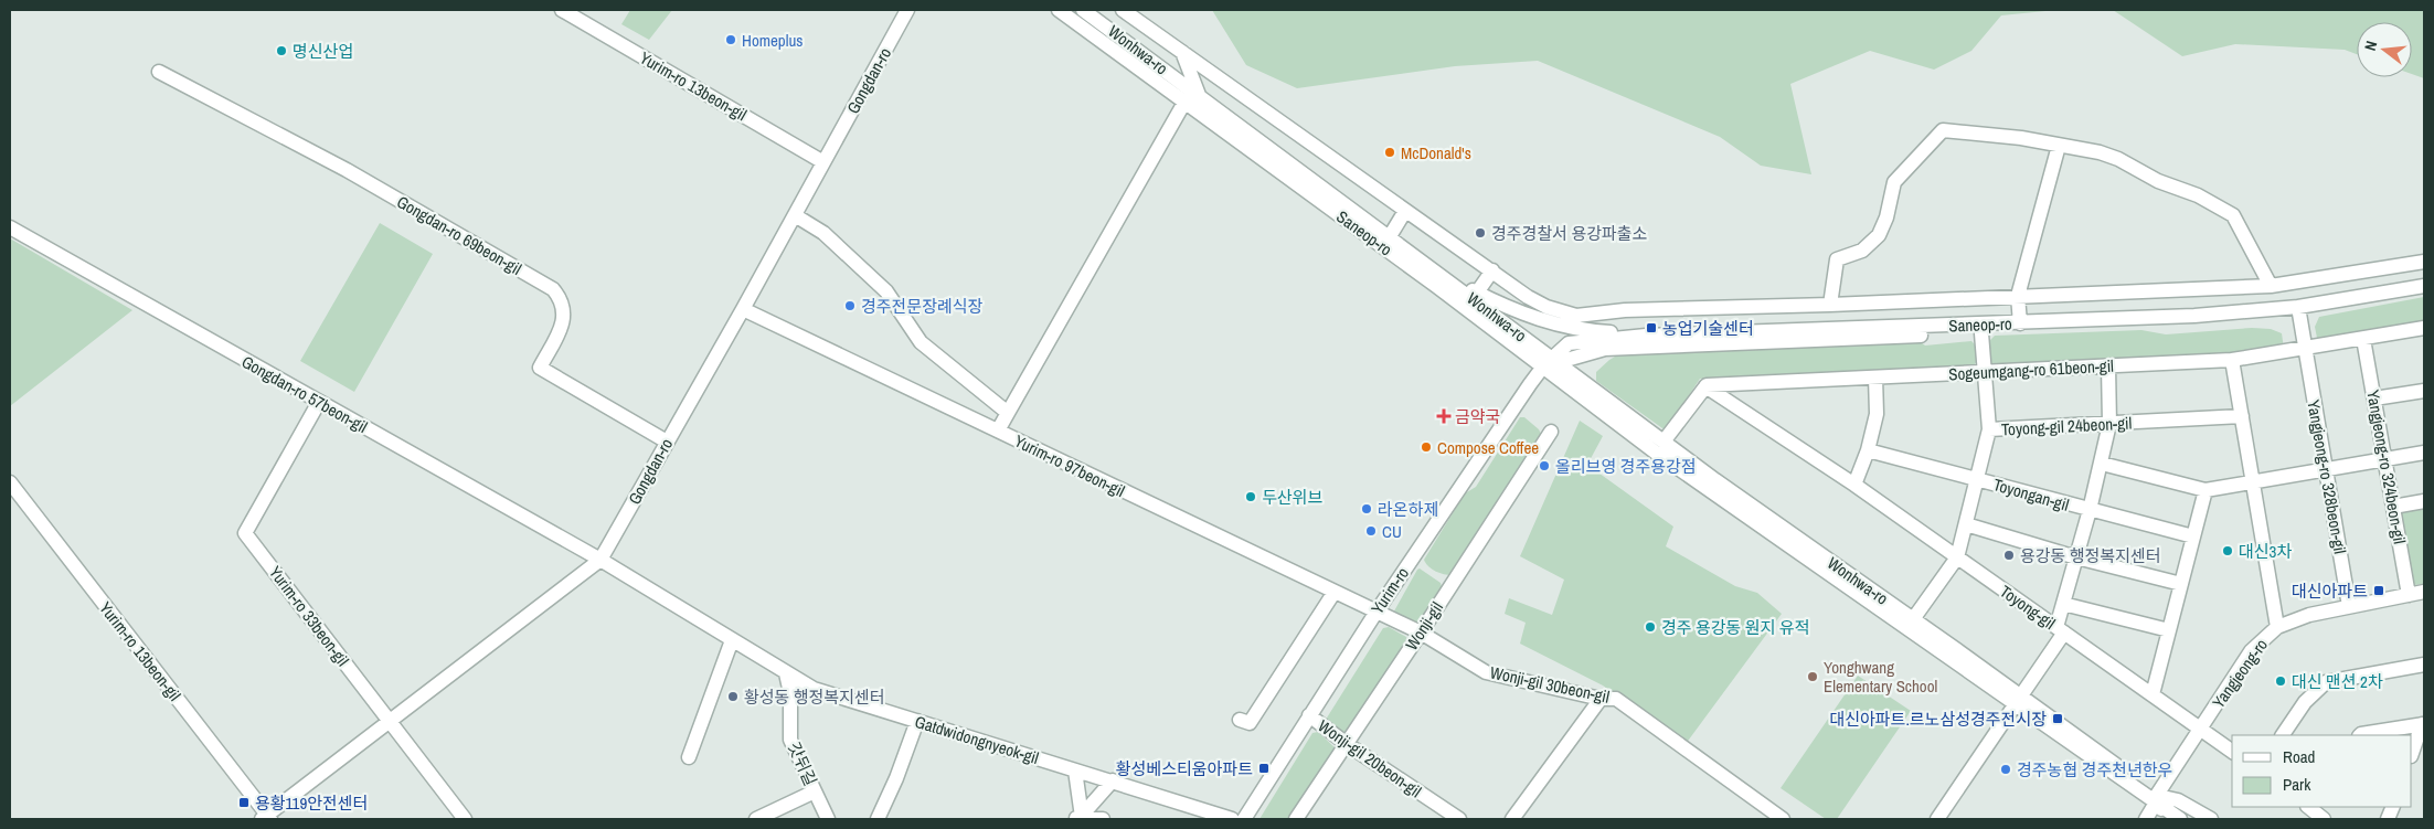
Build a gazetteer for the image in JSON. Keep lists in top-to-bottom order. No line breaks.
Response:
{"streets":{"street":["Wonhwa-ro","Gongdan-ro","Yurim-ro 13beon-gil","Saneop-ro","Gongdan-ro 69beon-gil","Sogeumgang-ro 61beon-gil","Gongdan-ro 57beon-gil","Toyong-gil 24beon-gil","Yurim-ro 97beon-gil","Yangjeong-ro 324beon-gil","Yangjeong-ro 328beon-gil","Toyongan-gil","Yurim-ro","Toyong-gil","Yurim-ro 33beon-gil","Wonji-gil","Yangjeong-ro","Wonji-gil 30beon-gil","Gatdwidongnyeok-gil","Wonji-gil 20beon-gil","갓뒤길"]},"crossings":[["Wonhwa-ro","Saneop-ro"],["Wonhwa-ro","Yurim-ro"],["Wonhwa-ro","Yangjeong-ro"],["Gongdan-ro","Yurim-ro 13beon-gil"],["Gongdan-ro","Gongdan-ro 69beon-gil"],["Gongdan-ro","Gongdan-ro 57beon-gil"],["Gongdan-ro","Yurim-ro 97beon-gil"],["Gongdan-ro","Yurim-ro 33beon-gil"],["Gongdan-ro","Gatdwidongnyeok-gil"],["Saneop-ro","Yangjeong-ro 328beon-gil"],["Saneop-ro","Yurim-ro"],["Sogeumgang-ro 61beon-gil","Yangjeong-ro 324beon-gil"],["Sogeumgang-ro 61beon-gil","Yangjeong-ro 328beon-gil"],["Sogeumgang-ro 61beon-gil","Toyong-gil"],["Gongdan-ro 57beon-gil","Yurim-ro 33beon-gil"],["Gongdan-ro 57beon-gil","Gatdwidongnyeok-gil"],["Toyong-gil 24beon-gil","Toyongan-gil"],["Toyong-gil 24beon-gil","Toyong-gil"],["Yurim-ro 97beon-gil","Yurim-ro"],["Yurim-ro 97beon-gil","Wonji-gil 30beon-gil"],["Yangjeong-ro 324beon-gil","Yangjeong-ro"],["Yangjeong-ro 328beon-gil","Yangjeong-ro"],["Yurim-ro","Wonji-gil 30beon-gil"],["Yurim-ro","Wonji-gil 20beon-gil"],["Toyong-gil","Yangjeong-ro"],["Wonji-gil","Wonji-gil 30beon-gil"],["Wonji-gil","Wonji-gil 20beon-gil"],["Gatdwidongnyeok-gil","갓뒤길"]],"places":{"other":["Homeplus","명신산업","McDonald's","경주경찰서 용강파출소","경주전문장례식장","Compose Coffee","올리브영 경주용강점","두산위브","라온하제","CU","대신3차","용강동 행정복지센터","경주 용강동 원지 유적","Yonghwang Elementary School","대신 맨션 2차","황성동 행정복지센터","경주농협 경주천년한우"],"transit":["농업기술센터","대신아파트","대신아파트.르노삼성경주전시장","황성베스티움아파트","용황119안전센터"],"health":["금약국"]},"legend":["Road","Park"],"north":"left"}
